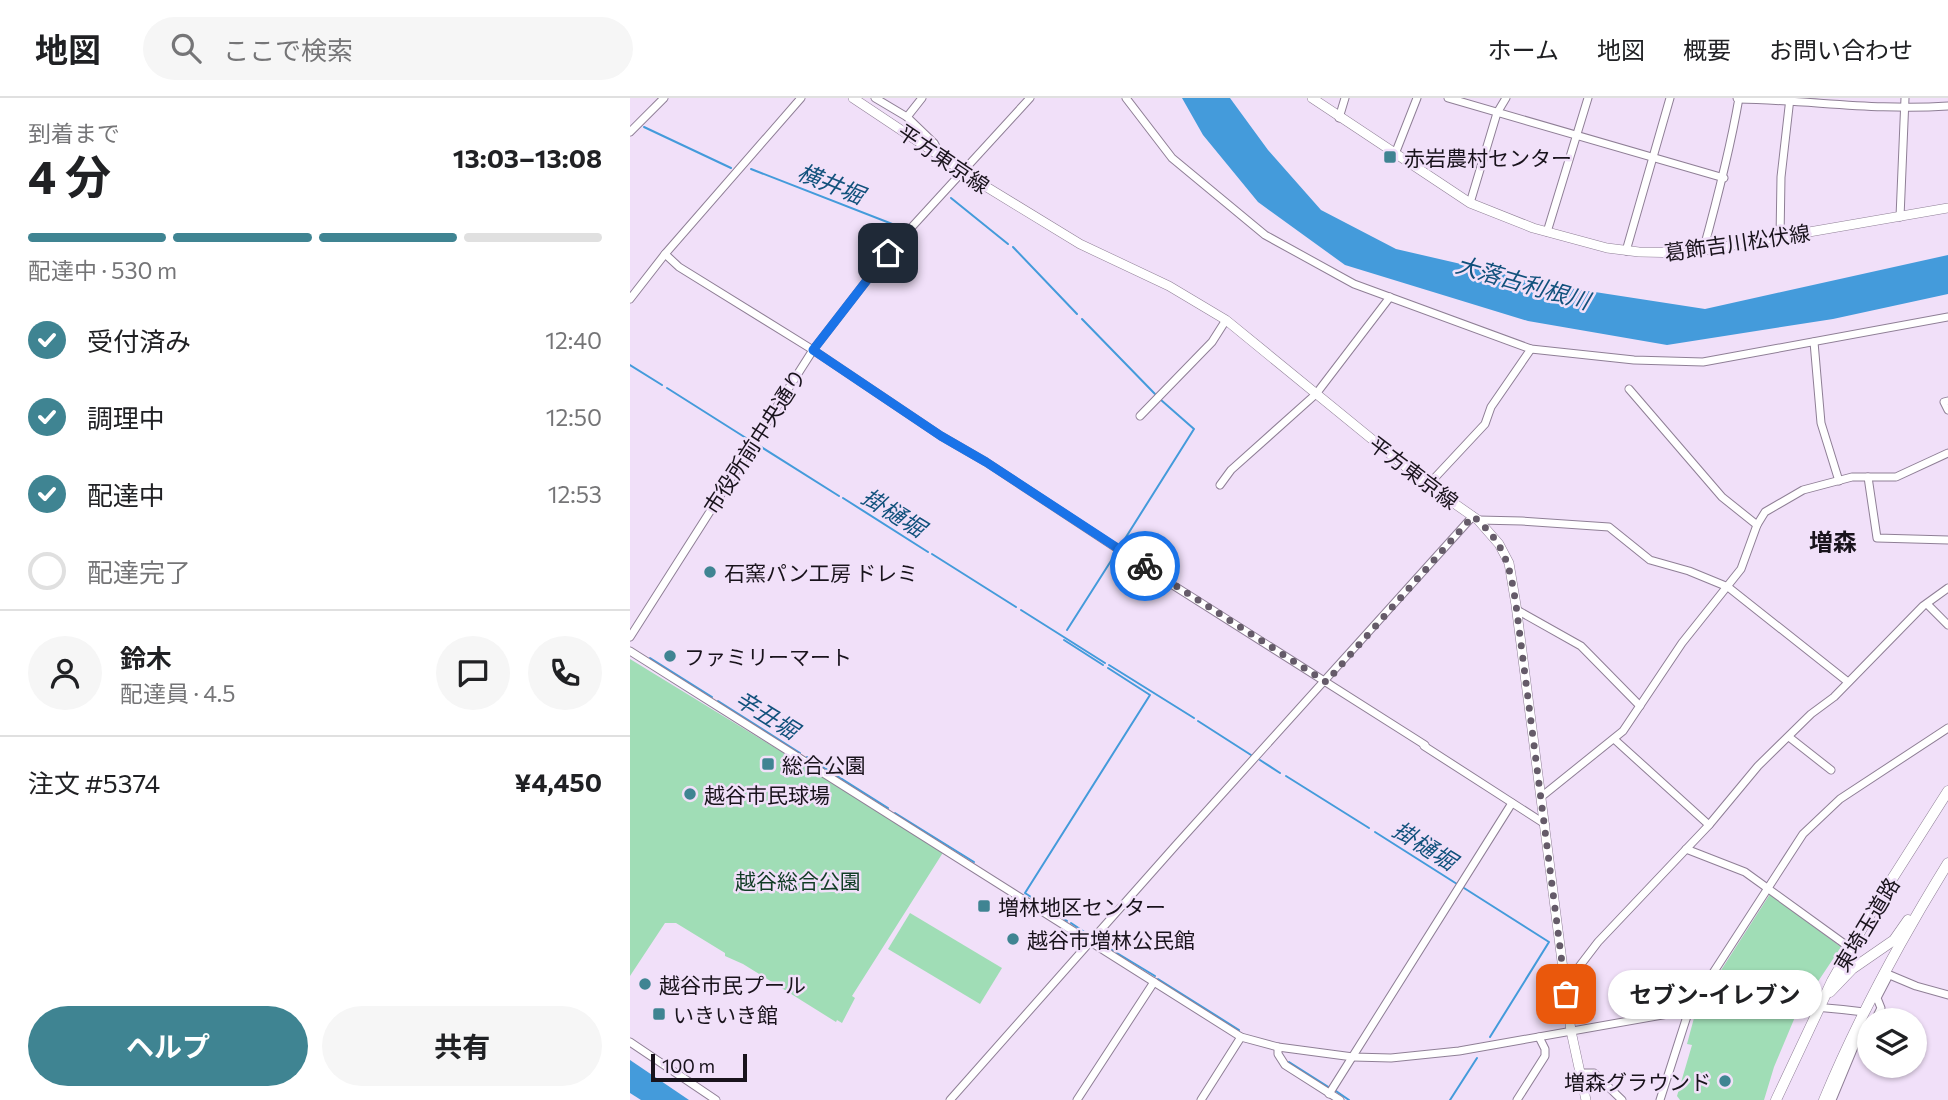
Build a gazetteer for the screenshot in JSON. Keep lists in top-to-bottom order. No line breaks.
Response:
{"streets":{"highway":["東埼玉道路"],"main road":["平方東京線","葛飾吉川松伏線"],"street":["市役所前中央通り"]},"crossings":[["平方東京線","市役所前中央通り"]],"districts":["増森"],"water":["横井堀","大落古利根川","掛樋堀","辛丑堀"],"parks":["越谷総合公園"],"places":{"transit":["赤岩農村センター","総合公園","増林地区センター","いきいき館"],"other":["石窯パン工房 ドレミ","ファミリーマート","越谷市民球場","越谷市増林公民館","越谷市民プール","セブン-イレブン","増森グラウンド"]},"scale_bar":"100 m","page":{"header":"地図","search":"ここで検索","nav":["ホーム","地図","概要","お問い合わせ"],"heading":["4 分","到着まで","13:03–13:08"],"panel":["鈴木","配達員 · 4.5","注文 #5374","¥4,450"],"bar":"配達中 · 530 m","list":[["受付済み","12:40"],["調理中","12:50"],["配達中","12:53"],"配達完了"],"bubble":"セブン-イレブン","buttons":["ヘルプ","共有"],"scale":"100 m"}}
